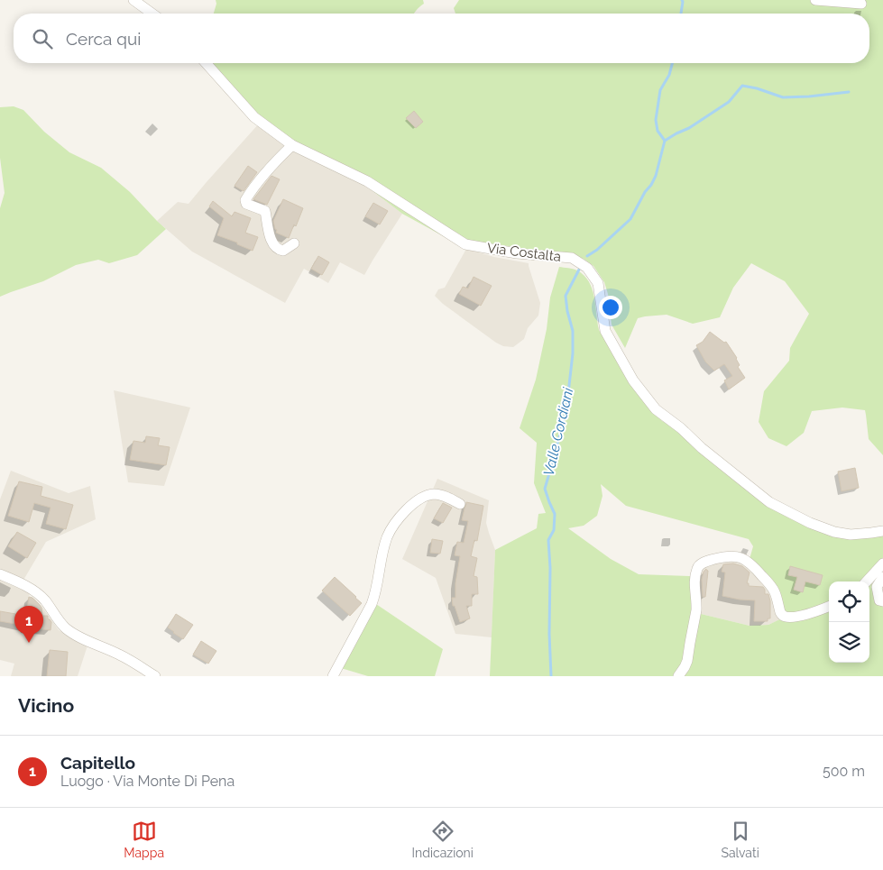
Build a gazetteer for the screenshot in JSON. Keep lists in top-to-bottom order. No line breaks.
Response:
{"streets":{"street":["Via Costalta"]},"water":["Valle Cordiani"],"page":{"search":"Cerca qui","pins":"1","heading":"Vicino","list":[{"mark":"1","name":"Capitello","note":"Luogo · Via Monte Di Pena","value":"500 m"}],"nav":["Mappa","Indicazioni","Salvati"]}}
